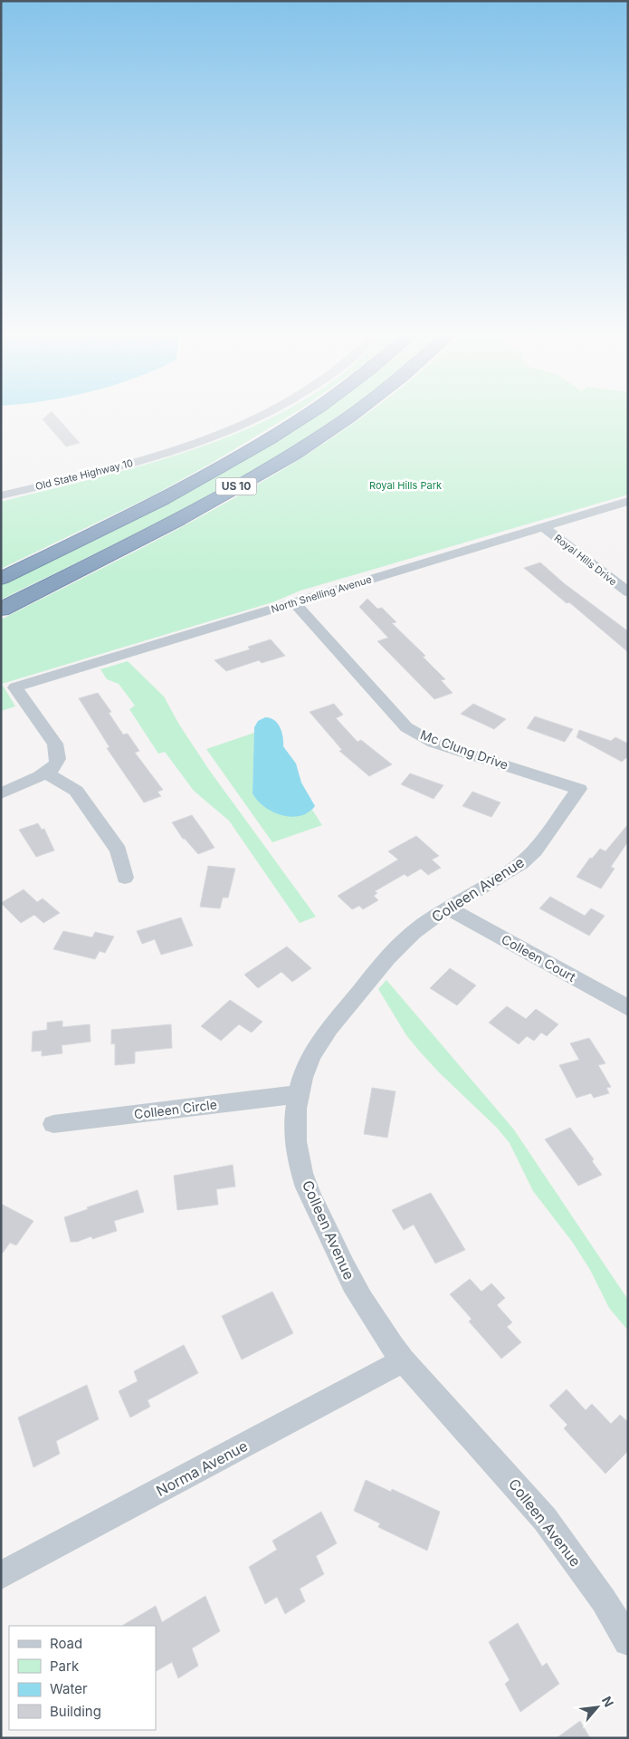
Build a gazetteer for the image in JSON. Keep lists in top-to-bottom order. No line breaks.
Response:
{"streets":{"highway":["US 10"],"street":["Old State Highway 10","Royal Hills Drive","North Snelling Avenue","Mc Clung Drive","Colleen Avenue","Colleen Court","Colleen Circle","Norma Avenue"]},"crossings":[["Royal Hills Drive","North Snelling Avenue"],["North Snelling Avenue","Mc Clung Drive"],["Mc Clung Drive","Colleen Avenue"],["Colleen Avenue","Colleen Court"],["Colleen Avenue","Colleen Circle"],["Colleen Avenue","Norma Avenue"]],"parks":["Royal Hills Park"],"legend":["Road","Park","Water","Building"],"north":"top right"}
